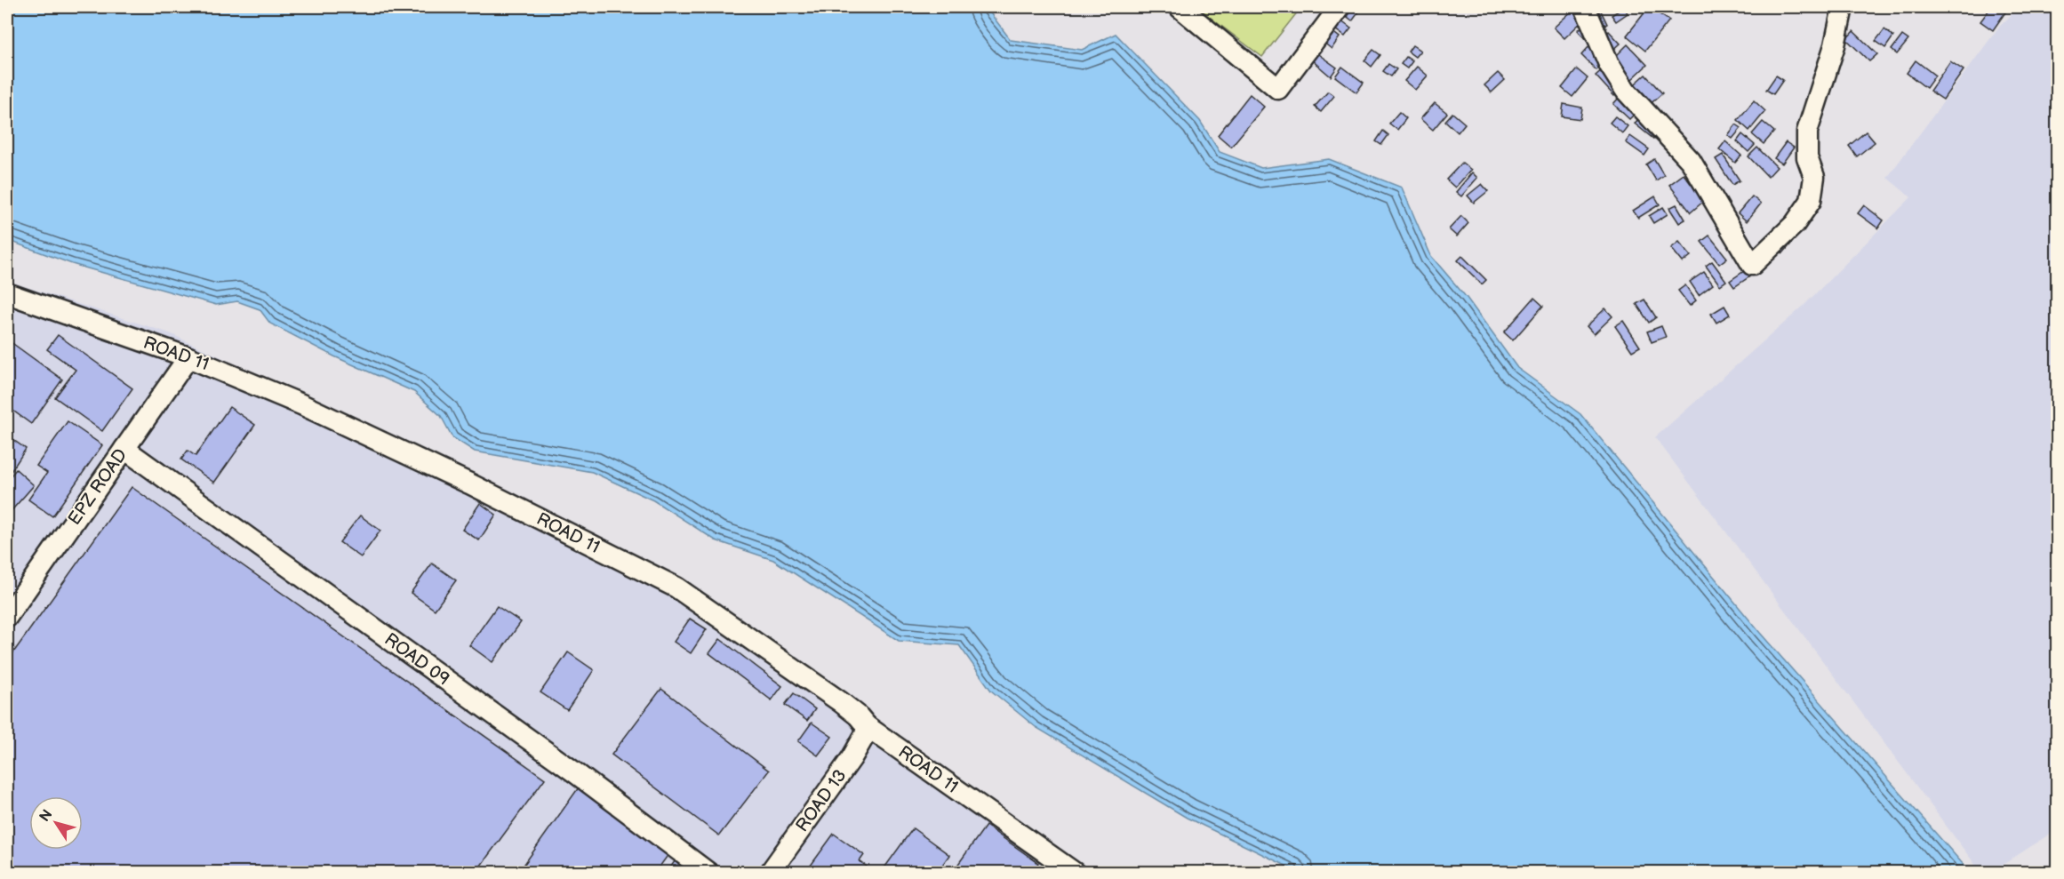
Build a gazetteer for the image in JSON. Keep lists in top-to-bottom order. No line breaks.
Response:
{"streets":{"street":["ROAD 11","EPZ ROAD","ROAD 09","ROAD 13"]},"crossings":[["ROAD 11","EPZ ROAD"],["ROAD 11","ROAD 13"],["EPZ ROAD","ROAD 09"]],"north":"top left"}
